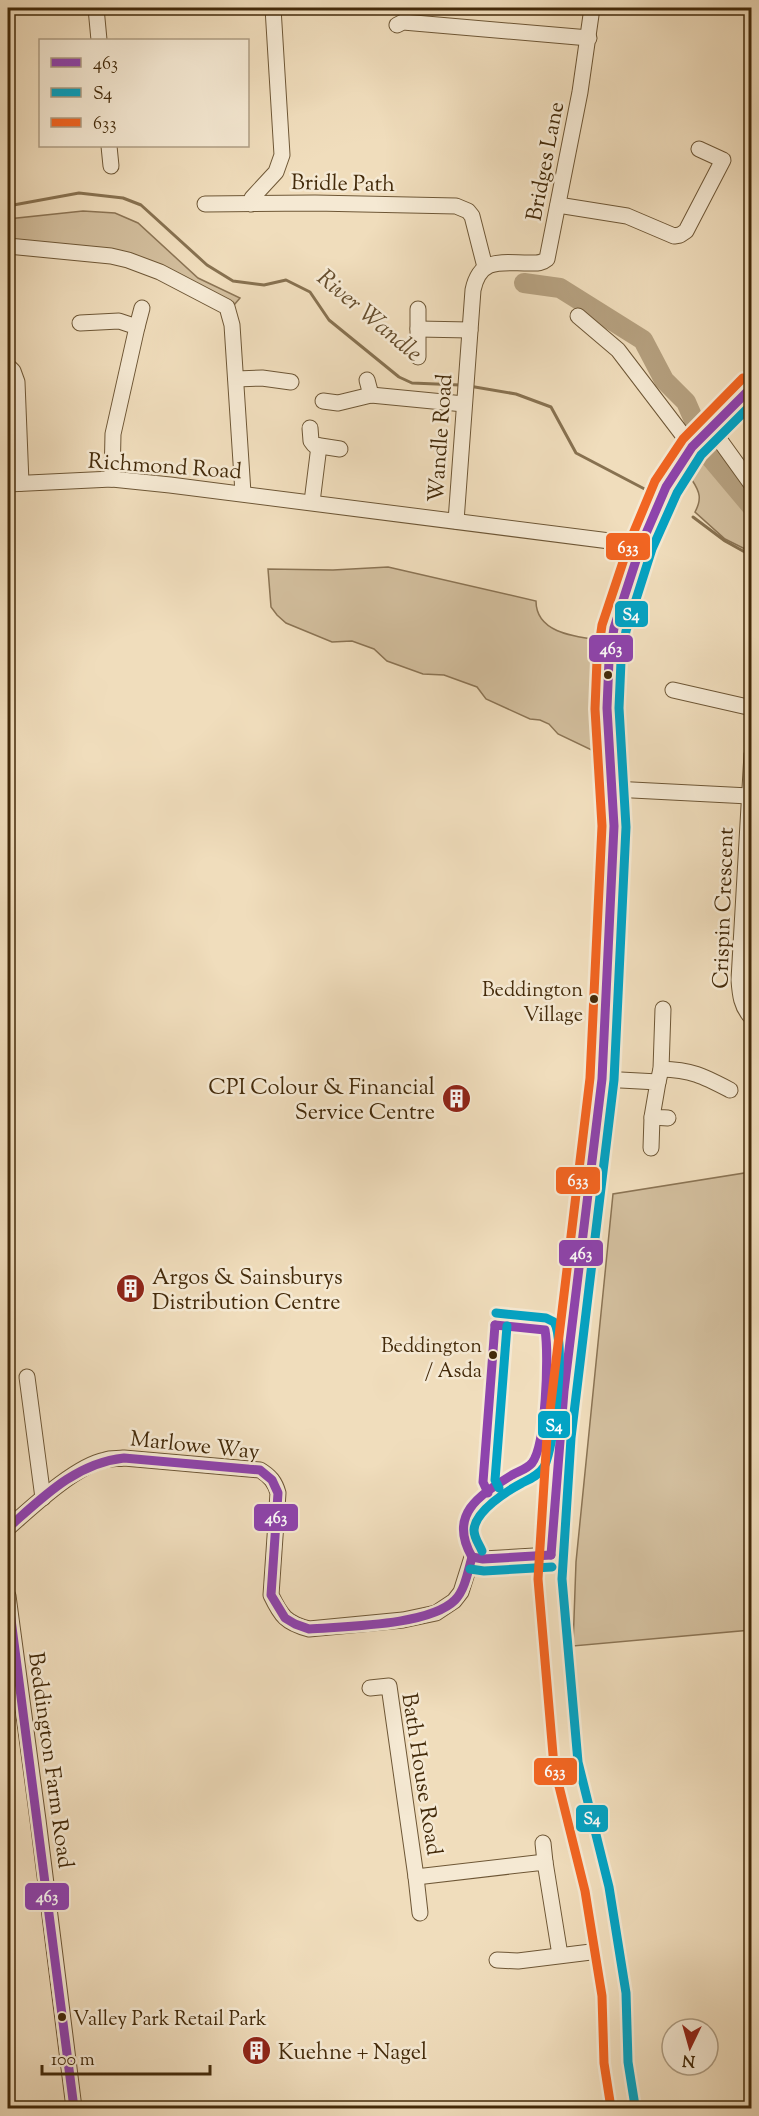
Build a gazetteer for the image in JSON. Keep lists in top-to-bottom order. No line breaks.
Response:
{"streets":{"street":["Bridges Lane","Bridle Path","Wandle Road","Richmond Road","Crispin Crescent","Marlowe Way","Beddington Farm Road","Bath House Road"]},"crossings":[["Bridges Lane","Bridle Path"],["Bridges Lane","Wandle Road"],["Bridle Path","Wandle Road"],["Wandle Road","Richmond Road"]],"water":["River Wandle"],"places":{"other":["Beddington Village","Beddington / Asda","Valley Park Retail Park"],"building":["CPI Colour & Financial Service Centre","Argos & Sainsburys Distribution Centre","Kuehne + Nagel"]},"lines":["transit line 633","transit line 463","transit line S4"],"legend":["463","S4","633"],"scale_bar":"100 m","north":"bottom"}
